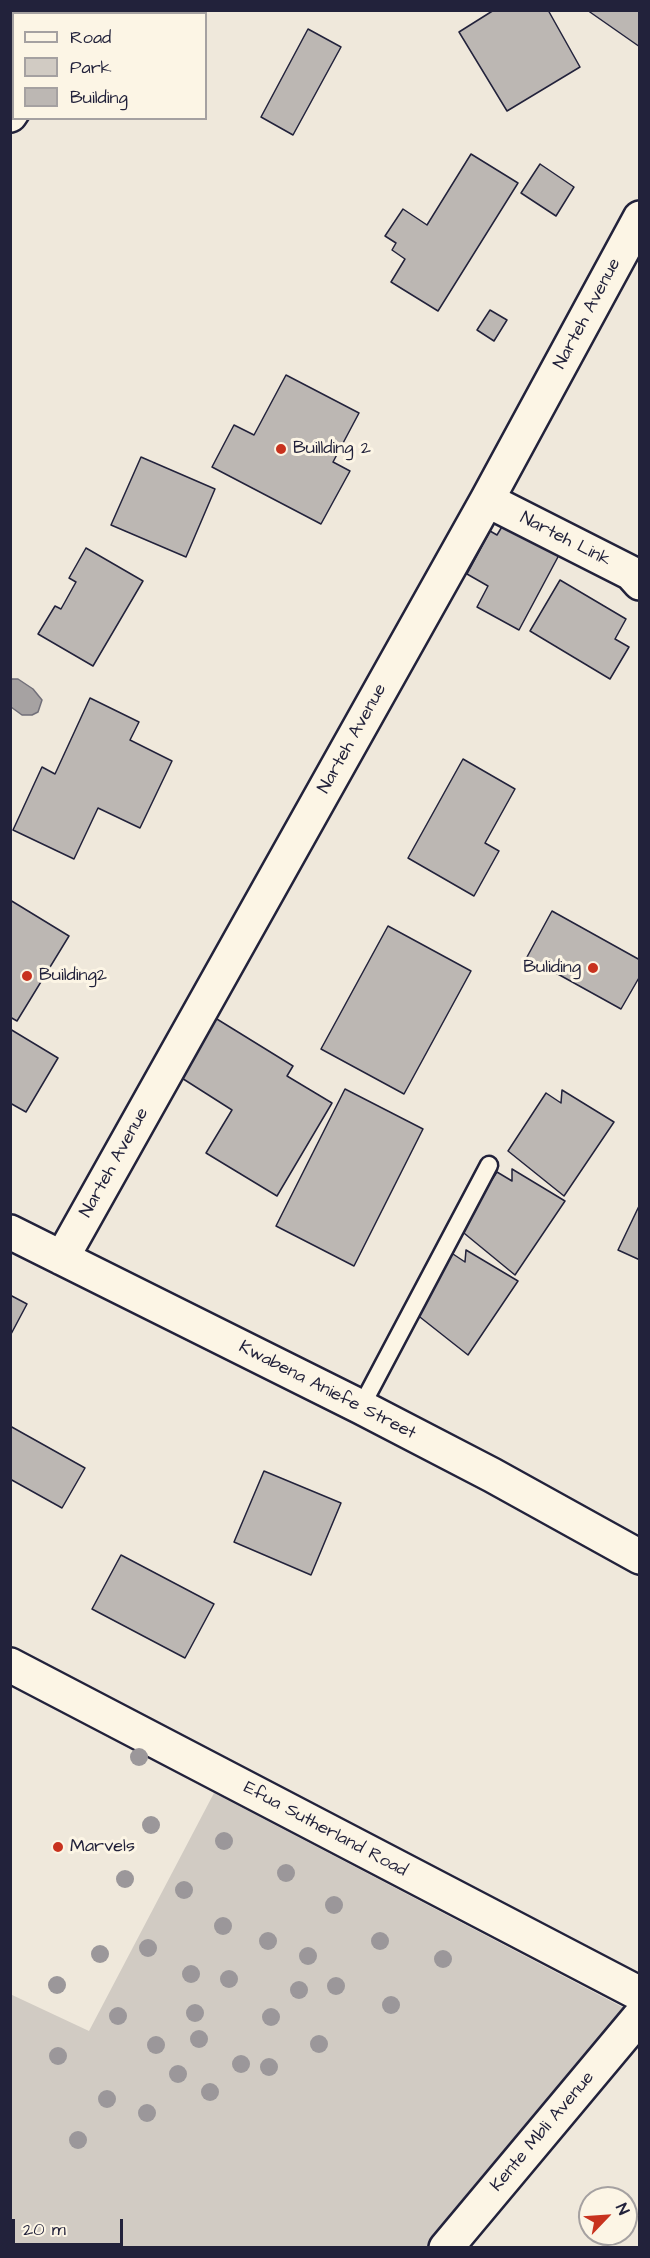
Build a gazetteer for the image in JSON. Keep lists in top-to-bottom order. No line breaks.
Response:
{"streets":{"street":["Narteh Avenue","Narteh Link","Kwabena Aniefe Street","Efua Sutherland Road","Kente Mbli Avenue"]},"crossings":[["Narteh Avenue","Narteh Link"],["Narteh Avenue","Kwabena Aniefe Street"]],"places":["Buillding 2","Buliding","Building2","Marvels"],"legend":["Road","Park","Building"],"scale_bar":"20 m","north":"top right"}
